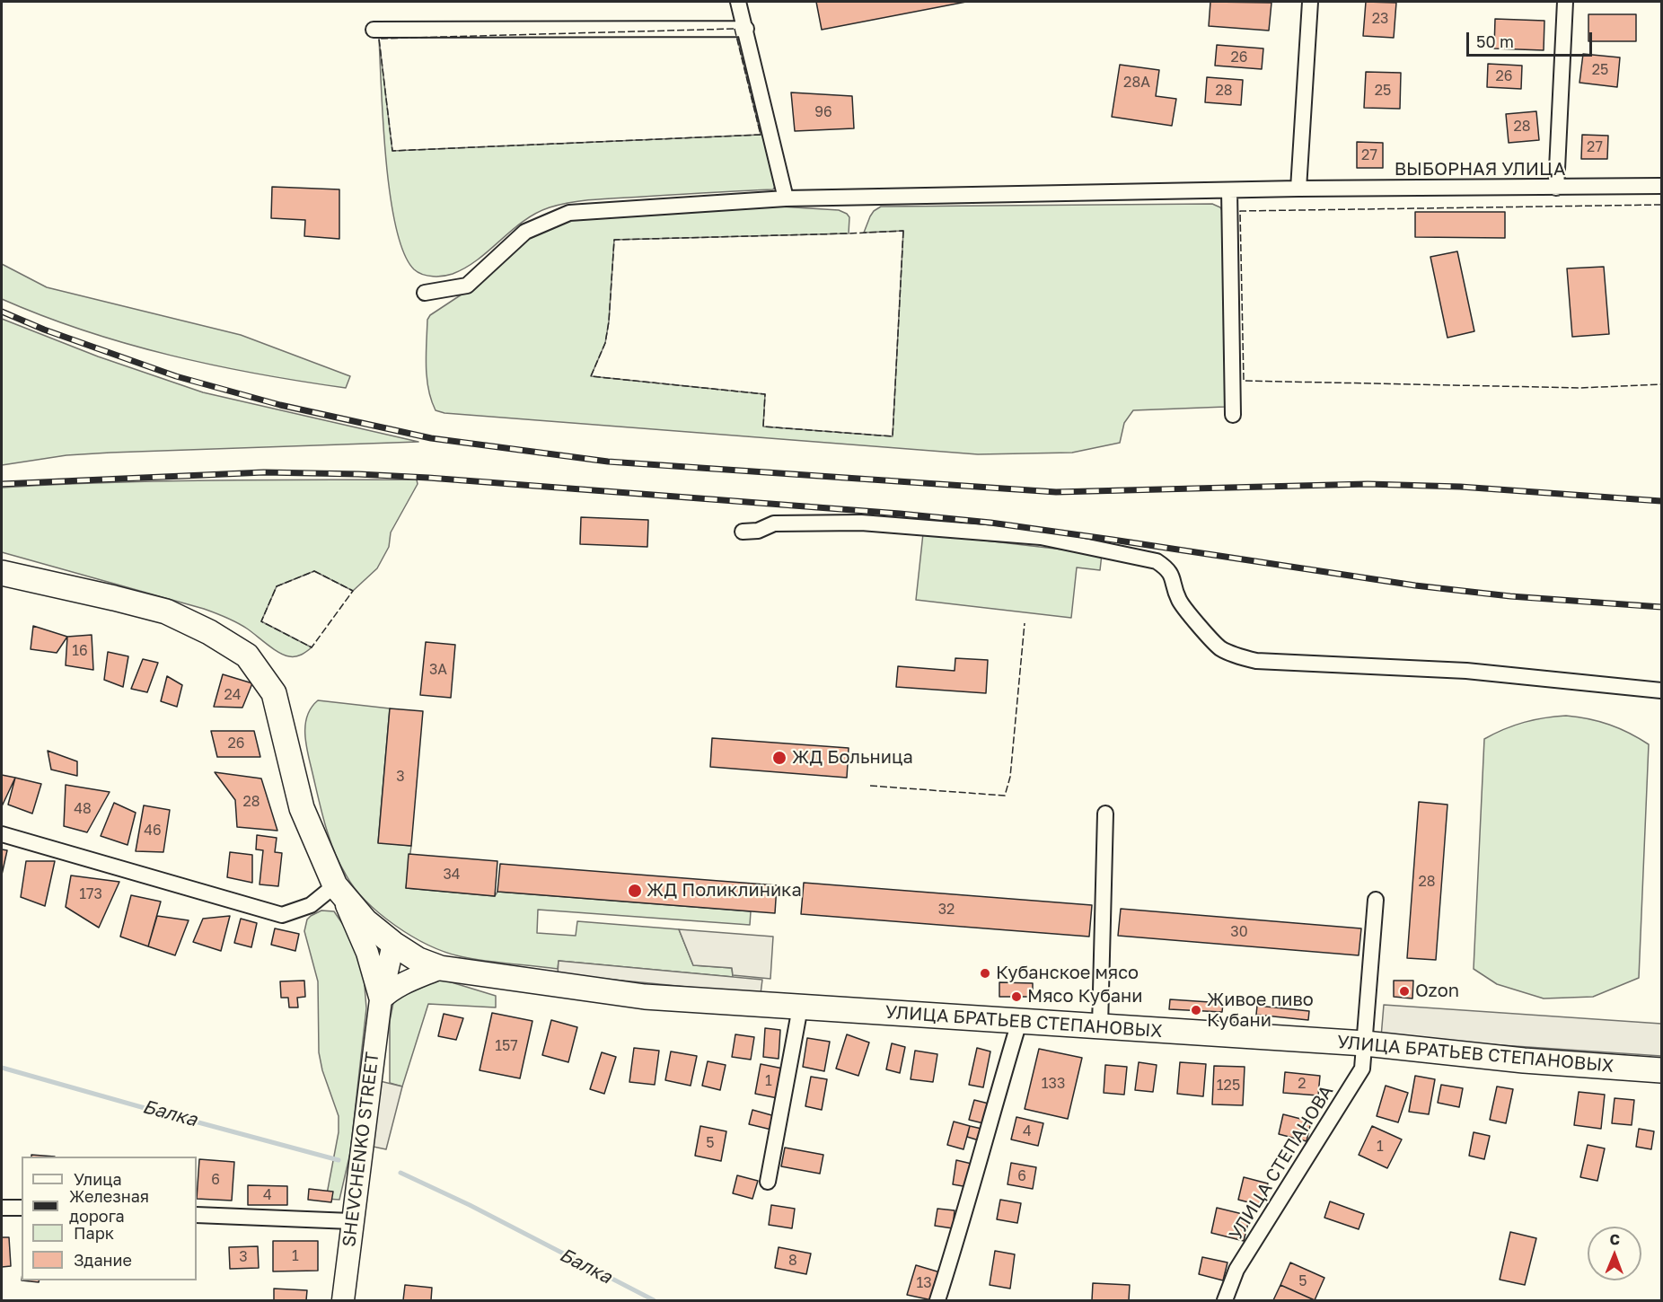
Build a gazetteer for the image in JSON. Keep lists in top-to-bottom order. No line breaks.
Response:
{"streets":{"main road":["УЛИЦА БРАТЬЕВ СТЕПАНОВЫХ","SHEVCHENKO STREET"],"street":["ВЫБОРНАЯ УЛИЦА","УЛИЦА СТЕПАНОВА"]},"crossings":[["УЛИЦА БРАТЬЕВ СТЕПАНОВЫХ","SHEVCHENKO STREET"],["УЛИЦА БРАТЬЕВ СТЕПАНОВЫХ","УЛИЦА СТЕПАНОВА"]],"water":["Балка"],"places":["ЖД Больница","ЖД Поликлиника","Кубанское мясо","Ozon","Мясо Кубани","Живое пиво Кубани"],"house_numbers":["23","26","25","26","28А","28","25","96","28","27","27","16","3А","24","26","3","28","48","46","34","28","173","32","30","157","1","133","2","125","4","5","1","6","6","4","1","3","8","5","13"],"legend":["Улица","Железная дорога","Парк","Здание"],"scale_bar":"50 m","north":"top"}
